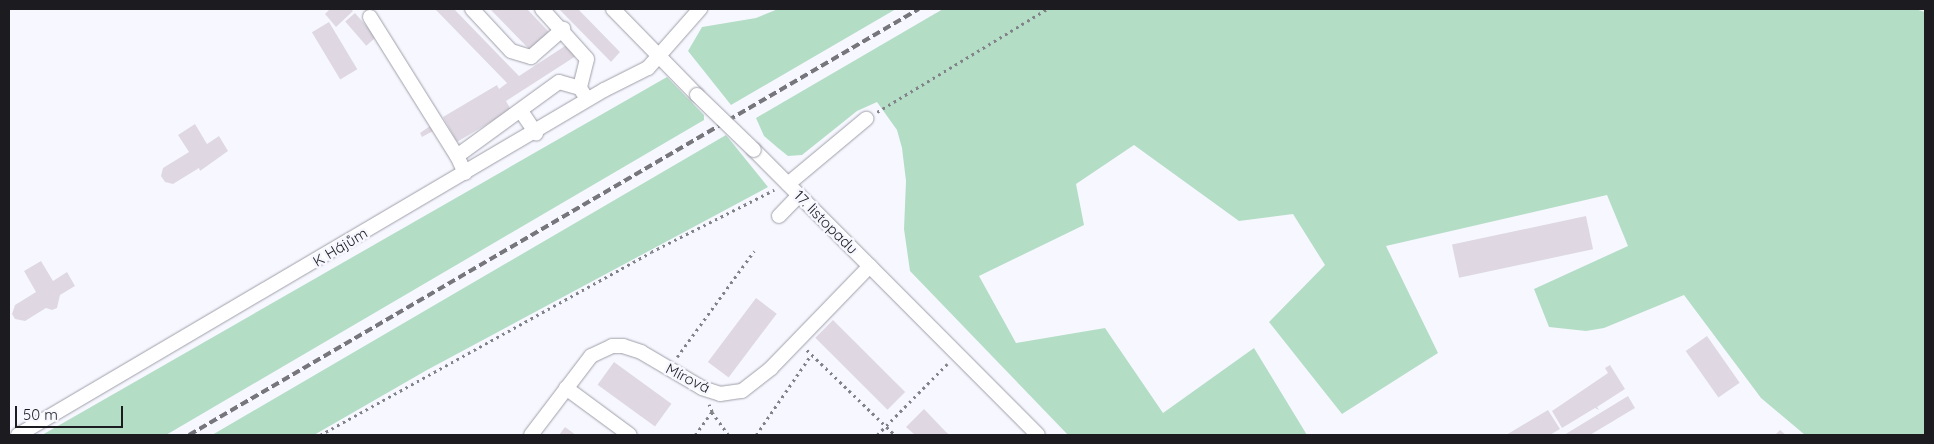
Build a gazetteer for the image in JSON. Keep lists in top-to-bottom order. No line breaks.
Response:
{"streets":{"street":["17. listopadu","K Hájům","Mírová"]},"crossings":[["17. listopadu","K Hájům"],["17. listopadu","Mírová"]],"scale_bar":"50 m"}
